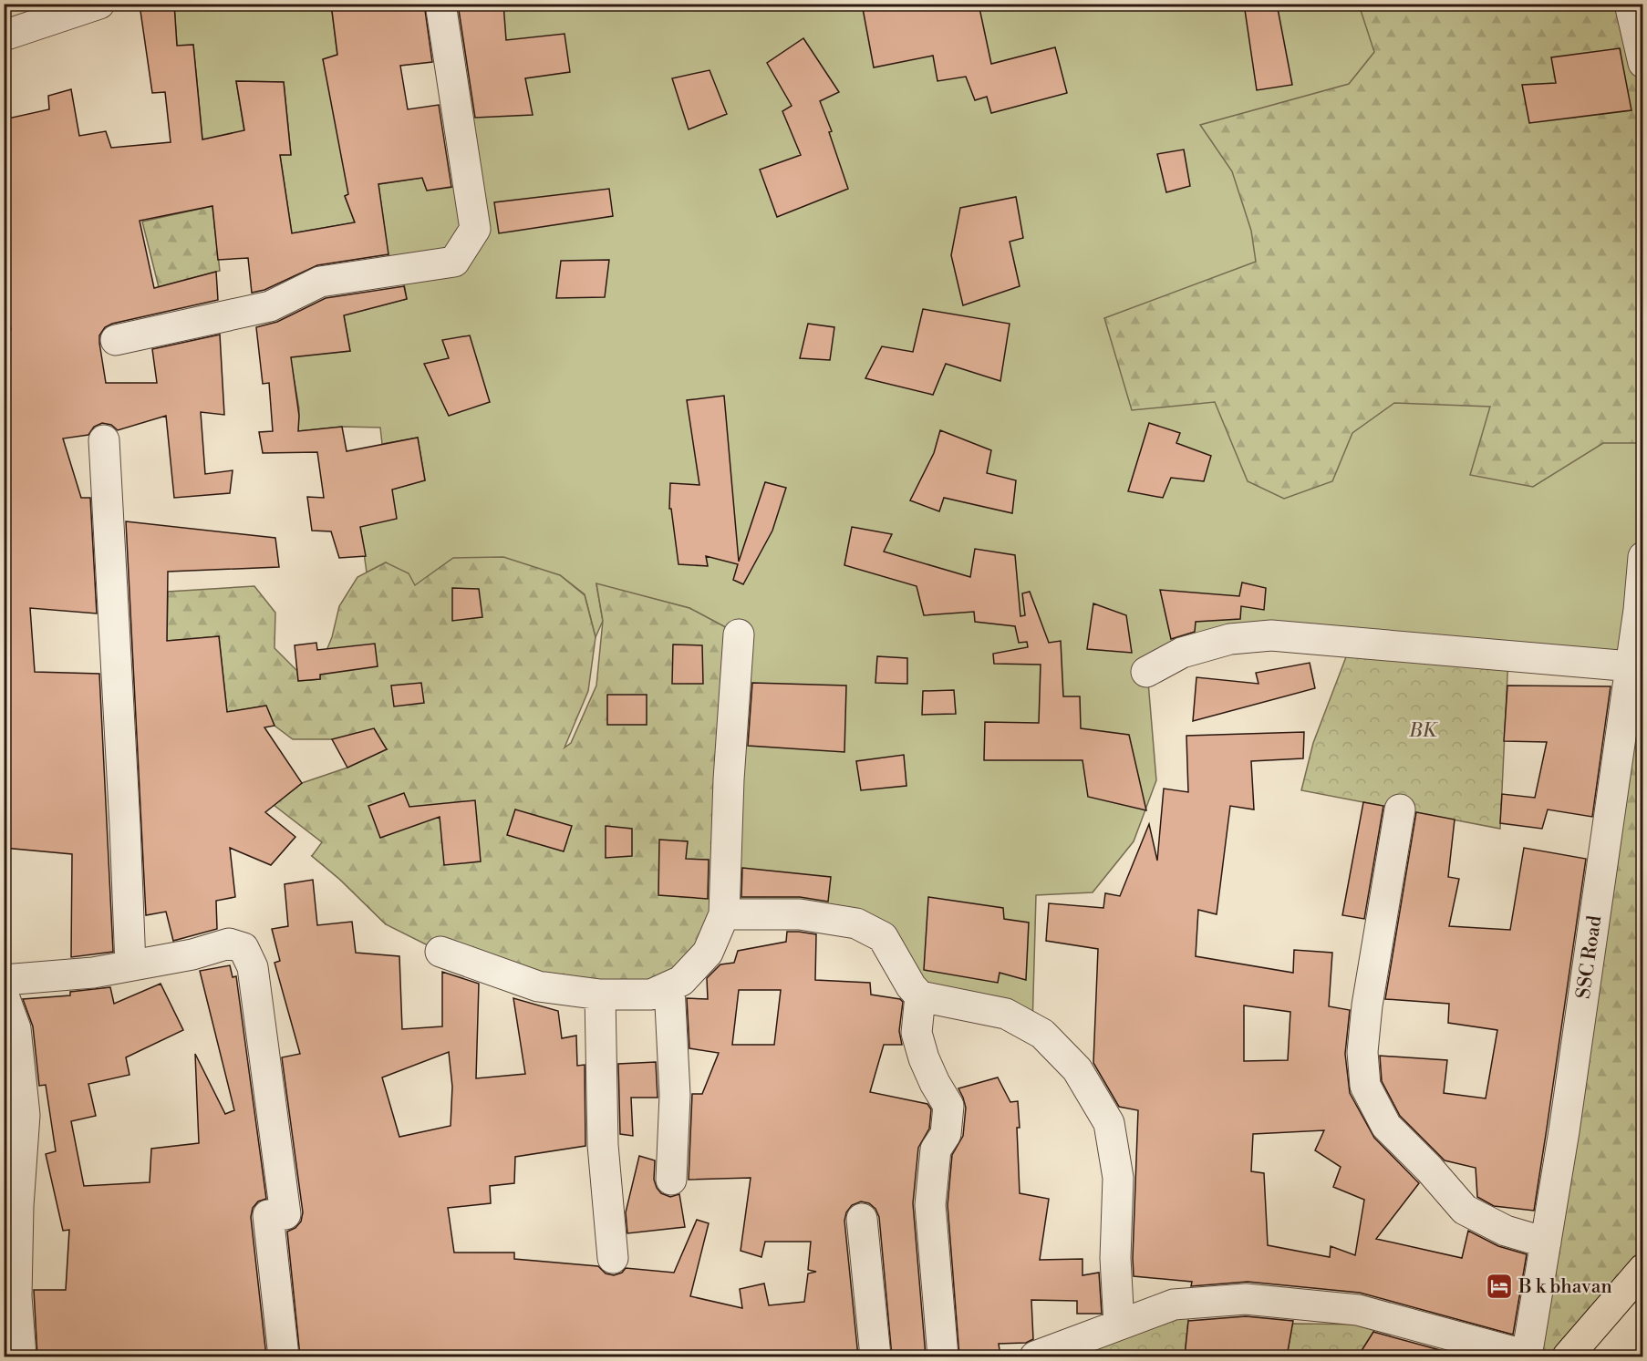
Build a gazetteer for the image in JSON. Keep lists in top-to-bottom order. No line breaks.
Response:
{"streets":{"street":["SSC Road"]},"parks":["BK"],"places":{"hotel":["B k bhavan"]}}
